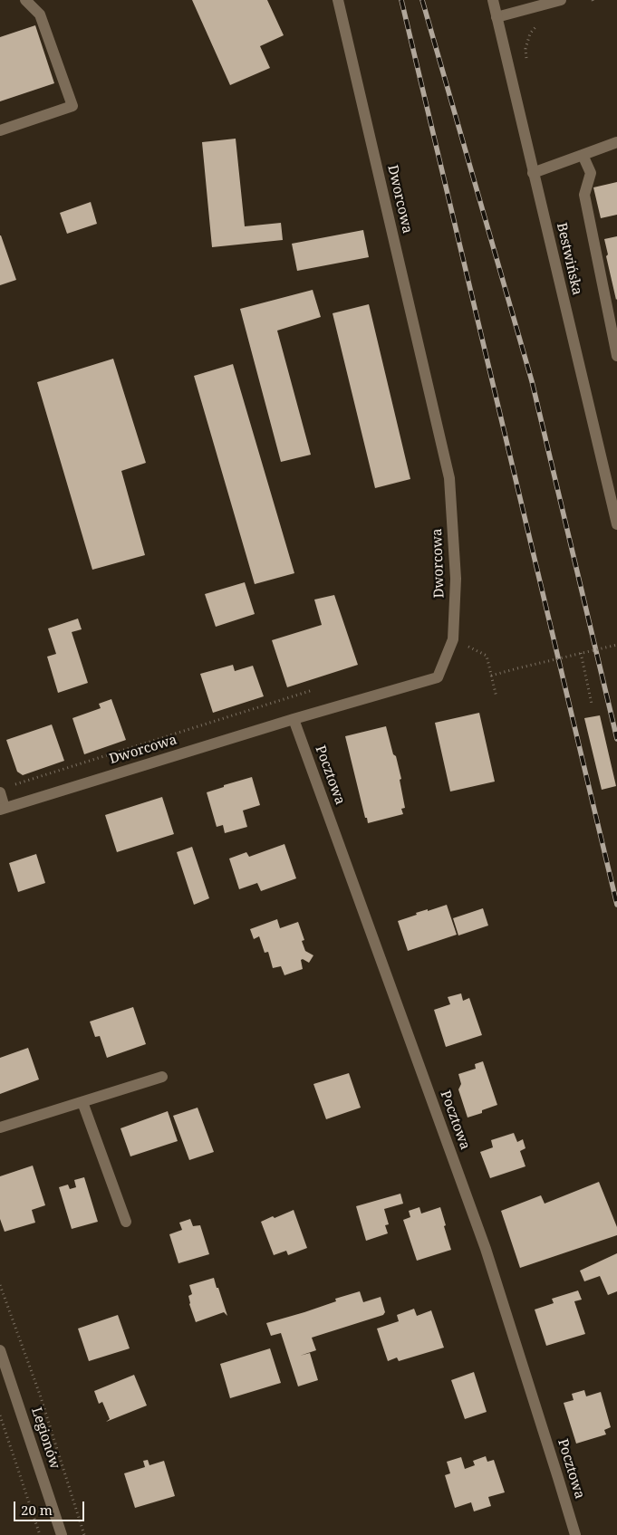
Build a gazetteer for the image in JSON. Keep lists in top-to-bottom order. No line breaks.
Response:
{"streets":{"street":["Dworcowa","Bestwińska","Pocztowa","Legionów"]},"crossings":[["Dworcowa","Pocztowa"]],"scale_bar":"20 m"}
